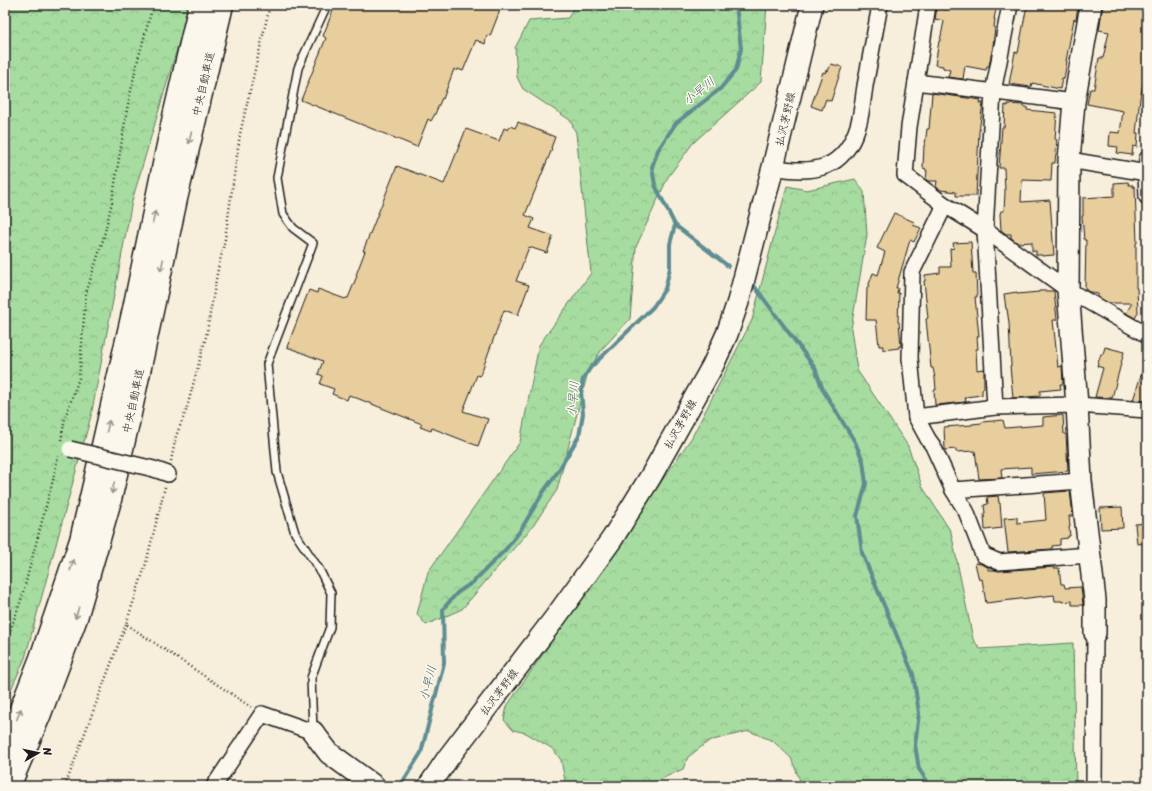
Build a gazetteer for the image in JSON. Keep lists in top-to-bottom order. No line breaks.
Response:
{"streets":{"highway":["中央自動車道"],"main road":["払沢茅野線"]},"water":["小早川"],"north":"right"}
